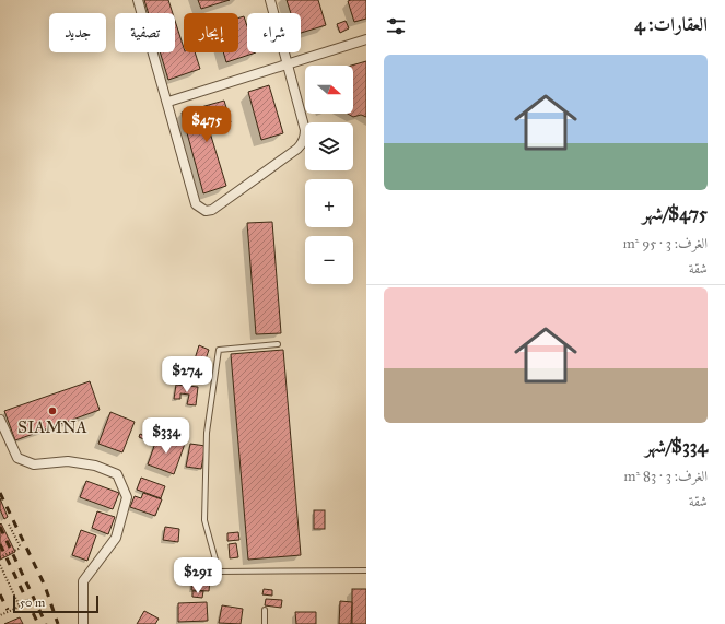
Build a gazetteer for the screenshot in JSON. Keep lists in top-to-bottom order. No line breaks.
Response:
{"places":["SIAMNA"],"scale_bar":"50 m","north":"right","page":{"heading":"العقارات: 4","chip":["شراء","إيجار","تصفية","جديد"],"list":[{"name":"$475/شهر","note":"الغرف: 3 · 95 m² · شقة"},{"name":"$334/شهر","note":"الغرف: 3 · 83 m² · شقة"}],"map_buttons":["+","−"],"price":["$475","$274","$334","$291"],"scale":"50 m"}}
